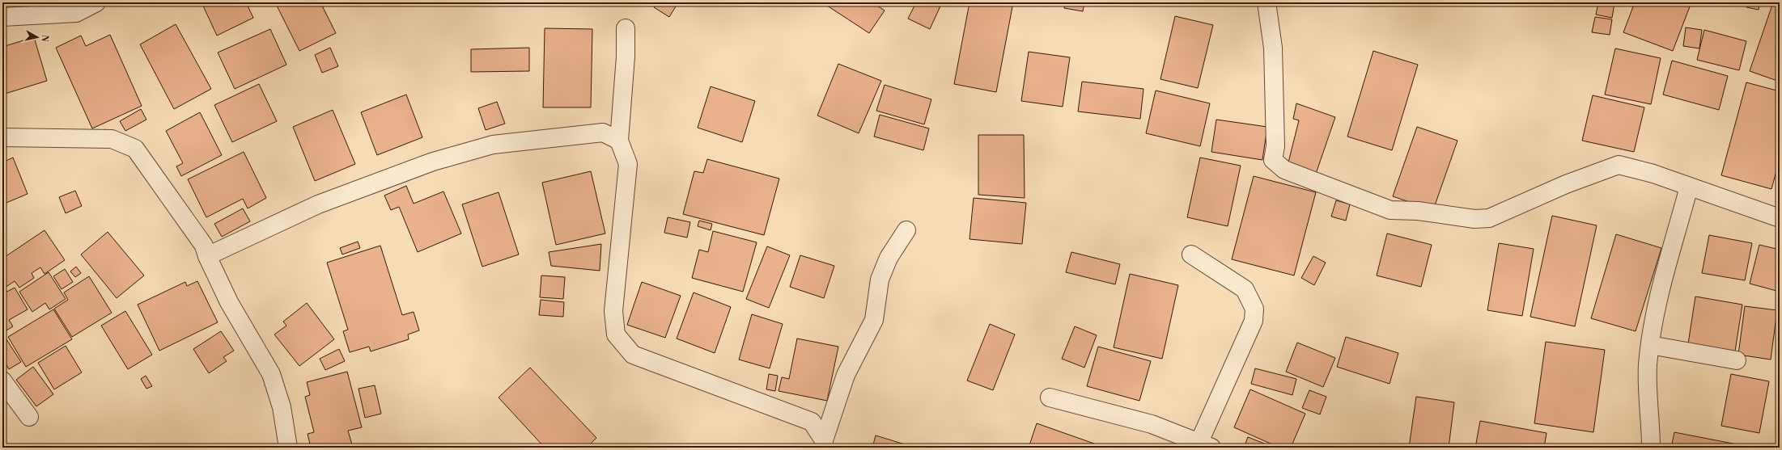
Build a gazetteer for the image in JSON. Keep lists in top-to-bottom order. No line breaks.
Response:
{"north":"right"}
